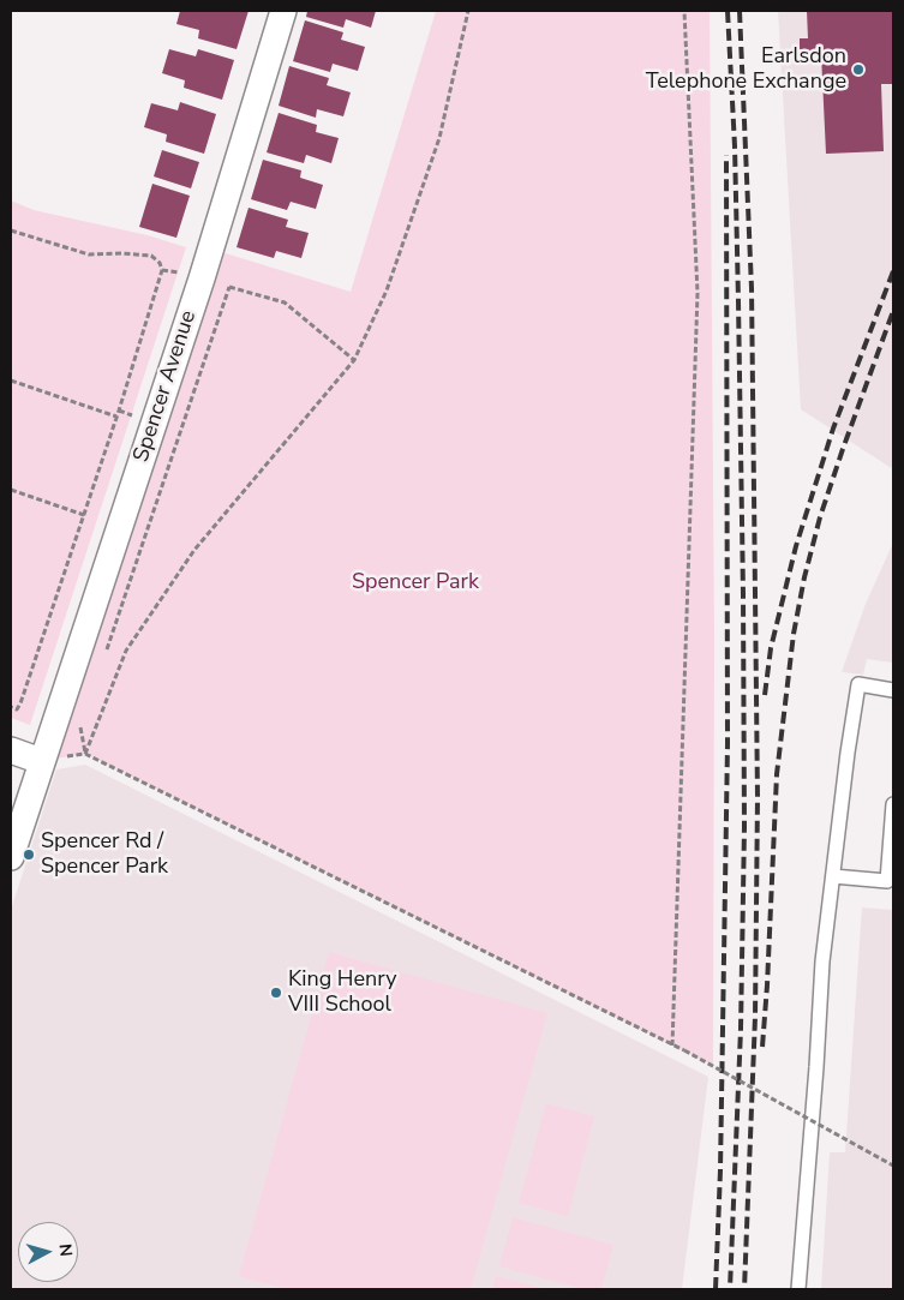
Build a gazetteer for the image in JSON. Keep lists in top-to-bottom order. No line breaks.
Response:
{"streets":{"street":["Spencer Avenue"]},"parks":["Spencer Park"],"places":["Earlsdon Telephone Exchange","Spencer Rd / Spencer Park","King Henry VIII School"],"north":"right"}
